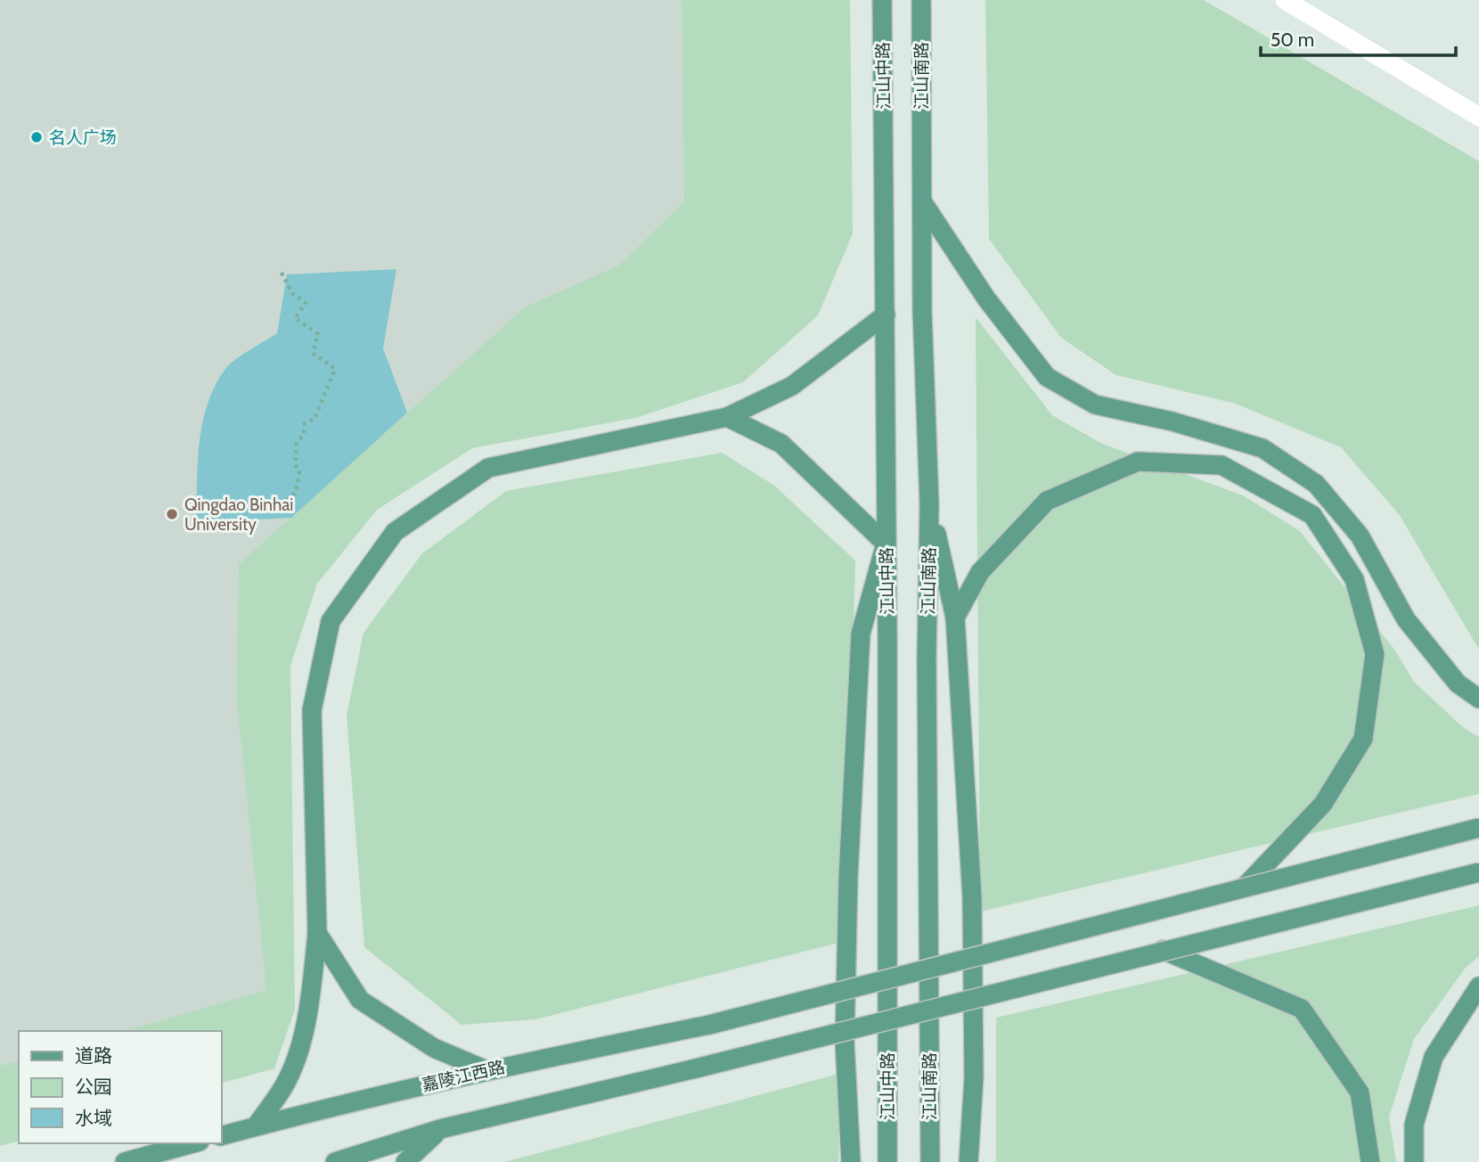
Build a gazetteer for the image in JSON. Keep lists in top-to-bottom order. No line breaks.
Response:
{"streets":{"main road":["江山中路","江山南路","嘉陵江西路"]},"places":["名人广场","Qingdao Binhai University"],"legend":["道路","公园","水域"],"scale_bar":"50 m"}
